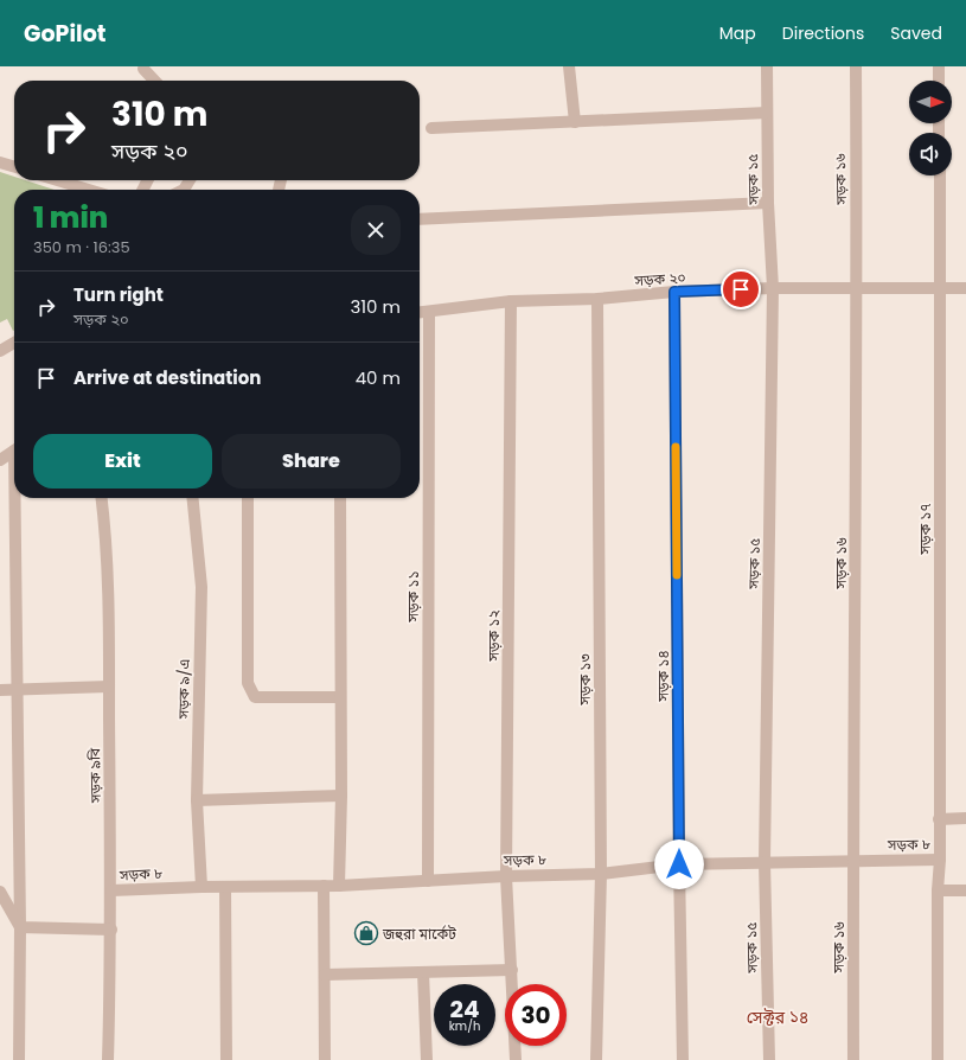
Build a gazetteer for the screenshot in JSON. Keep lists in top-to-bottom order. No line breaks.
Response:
{"streets":{"street":["সড়ক ১৫","সড়ক ১৬","সড়ক ২০","সড়ক ১৭","সড়ক ১১","সড়ক ১২","সড়ক ১৪","সড়ক ১৩","সড়ক ৯/এ","সড়ক ৯বি","সড়ক ৮"]},"crossings":[["সড়ক ১৫","সড়ক ২০"],["সড়ক ১৫","সড়ক ৮"],["সড়ক ১৬","সড়ক ২০"],["সড়ক ১৬","সড়ক ৮"],["সড়ক ২০","সড়ক ১৭"],["সড়ক ২০","সড়ক ১১"],["সড়ক ২০","সড়ক ১২"],["সড়ক ২০","সড়ক ১৪"],["সড়ক ২০","সড়ক ১৩"],["সড়ক ১৭","সড়ক ৮"],["সড়ক ১১","সড়ক ৮"],["সড়ক ১২","সড়ক ৮"],["সড়ক ১৪","সড়ক ৮"],["সড়ক ১৩","সড়ক ৮"],["সড়ক ৯/এ","সড়ক ৮"],["সড়ক ৯বি","সড়ক ৮"]],"districts":["সেক্টর ১৪"],"places":{"shop":["জহুরা মার্কেট"]},"north":"right","page":{"header":"GoPilot","nav":["Map","Directions","Saved"],"turn":["310 m","সড়ক ২০"],"heading":["1 min","350 m · 16:35"],"list":[{"name":"Turn right","note":"সড়ক ২০","value":"310 m"},{"name":"Arrive at destination","value":"40 m"}],"buttons":["Exit","Share"],"speed":"24 km/h","limit":"30"}}
